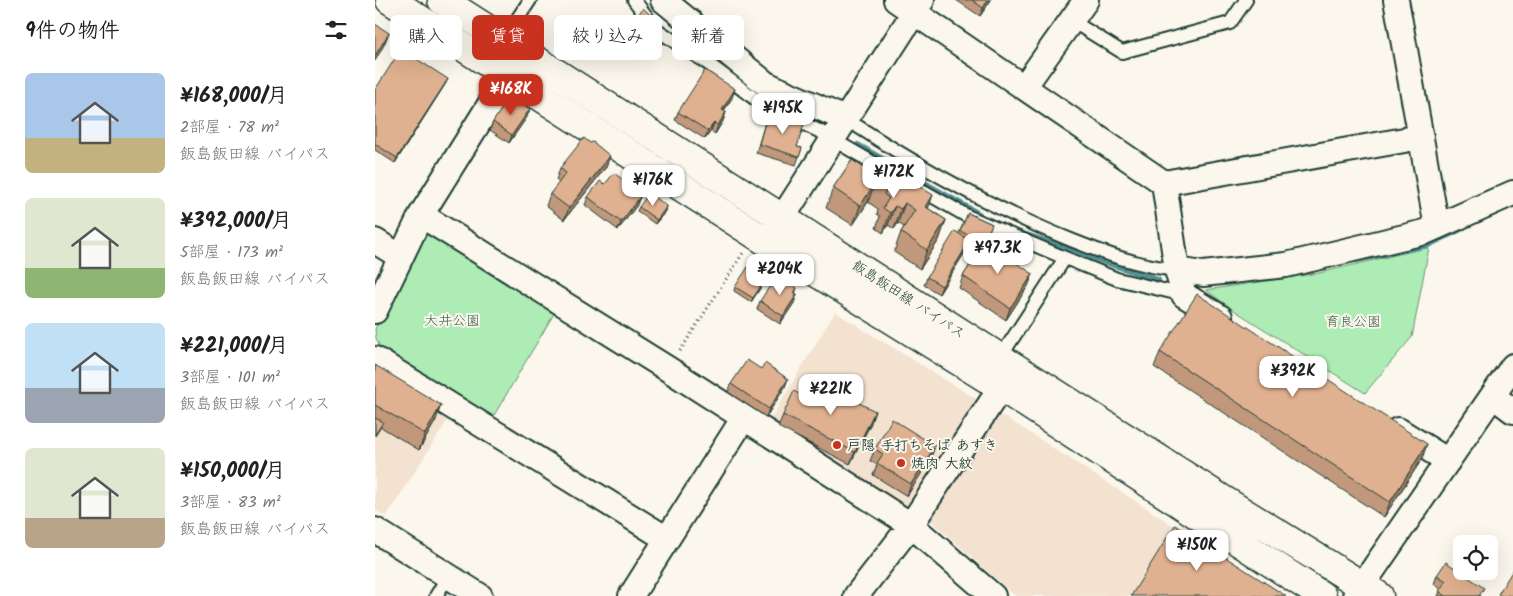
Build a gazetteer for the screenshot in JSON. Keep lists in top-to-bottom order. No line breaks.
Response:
{"streets":{"main road":["飯島飯田線 バイパス"]},"parks":["大井公園","育良公園"],"places":["戸隠 手打ちそば あすき","焼肉 大紋"],"page":{"heading":"9件の物件","chip":["購入","賃貸","絞り込み","新着"],"list":[{"name":"¥168,000/月","note":"2部屋 · 78 m² · 飯島飯田線 バイパス"},{"name":"¥392,000/月","note":"5部屋 · 173 m² · 飯島飯田線 バイパス"},{"name":"¥221,000/月","note":"3部屋 · 101 m² · 飯島飯田線 バイパス"},{"name":"¥150,000/月","note":"3部屋 · 83 m² · 飯島飯田線 バイパス"}],"price":["¥168K","¥195K","¥172K","¥176K","¥97.3K","¥204K","¥392K","¥221K","¥150K"]}}
